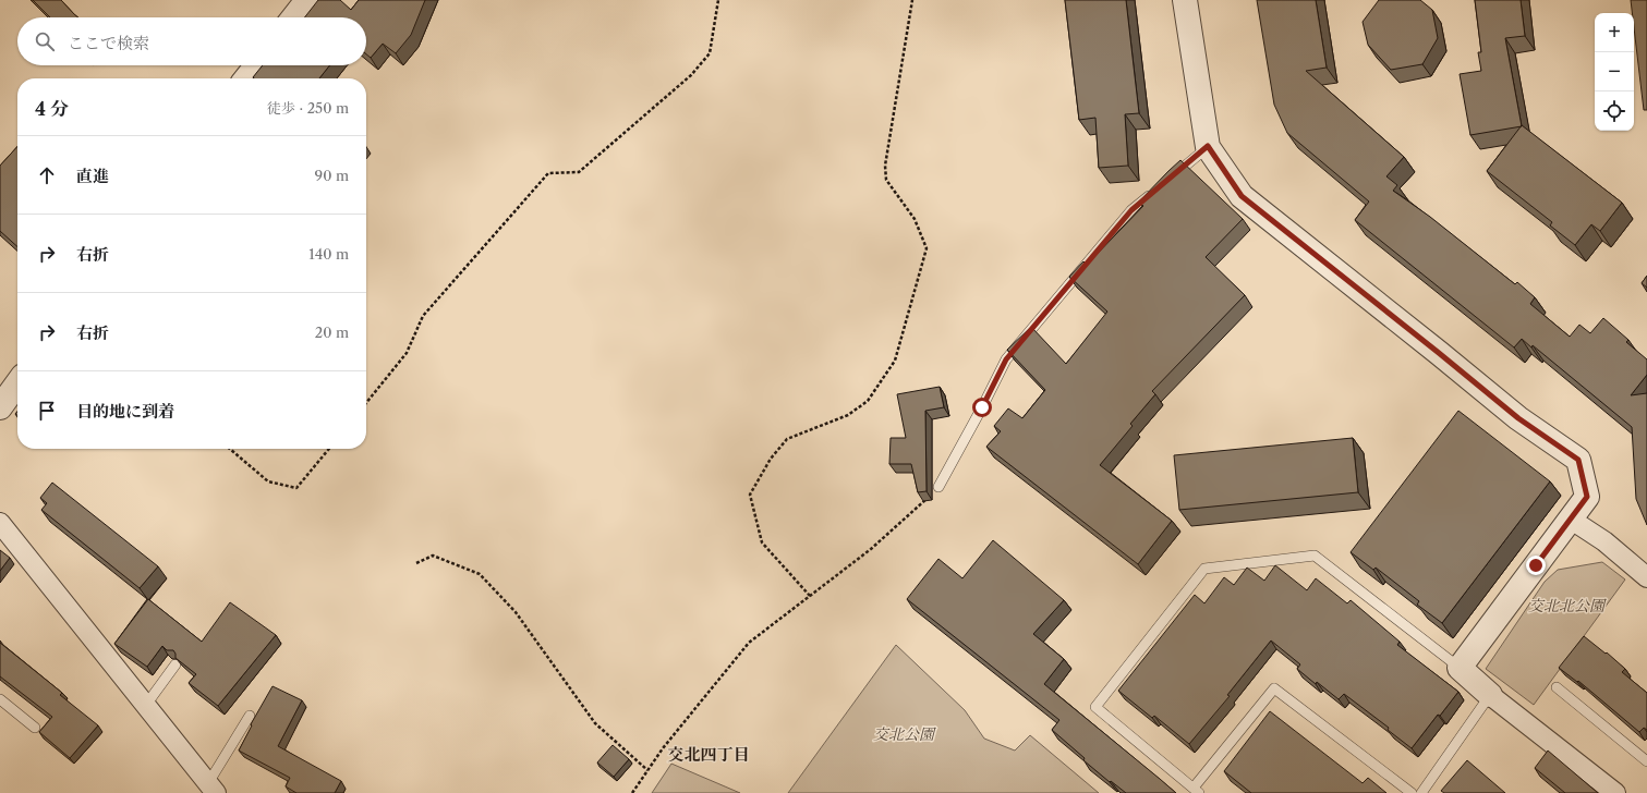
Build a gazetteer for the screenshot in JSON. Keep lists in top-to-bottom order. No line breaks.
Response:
{"districts":["交北四丁目"],"parks":["交北北公園","交北公園"],"page":{"map_buttons":["+","−"],"search":"ここで検索","heading":["4 分","徒歩 · 250 m"],"list":[["直進","90 m"],["右折","140 m"],["右折","20 m"],"目的地に到着"]}}
